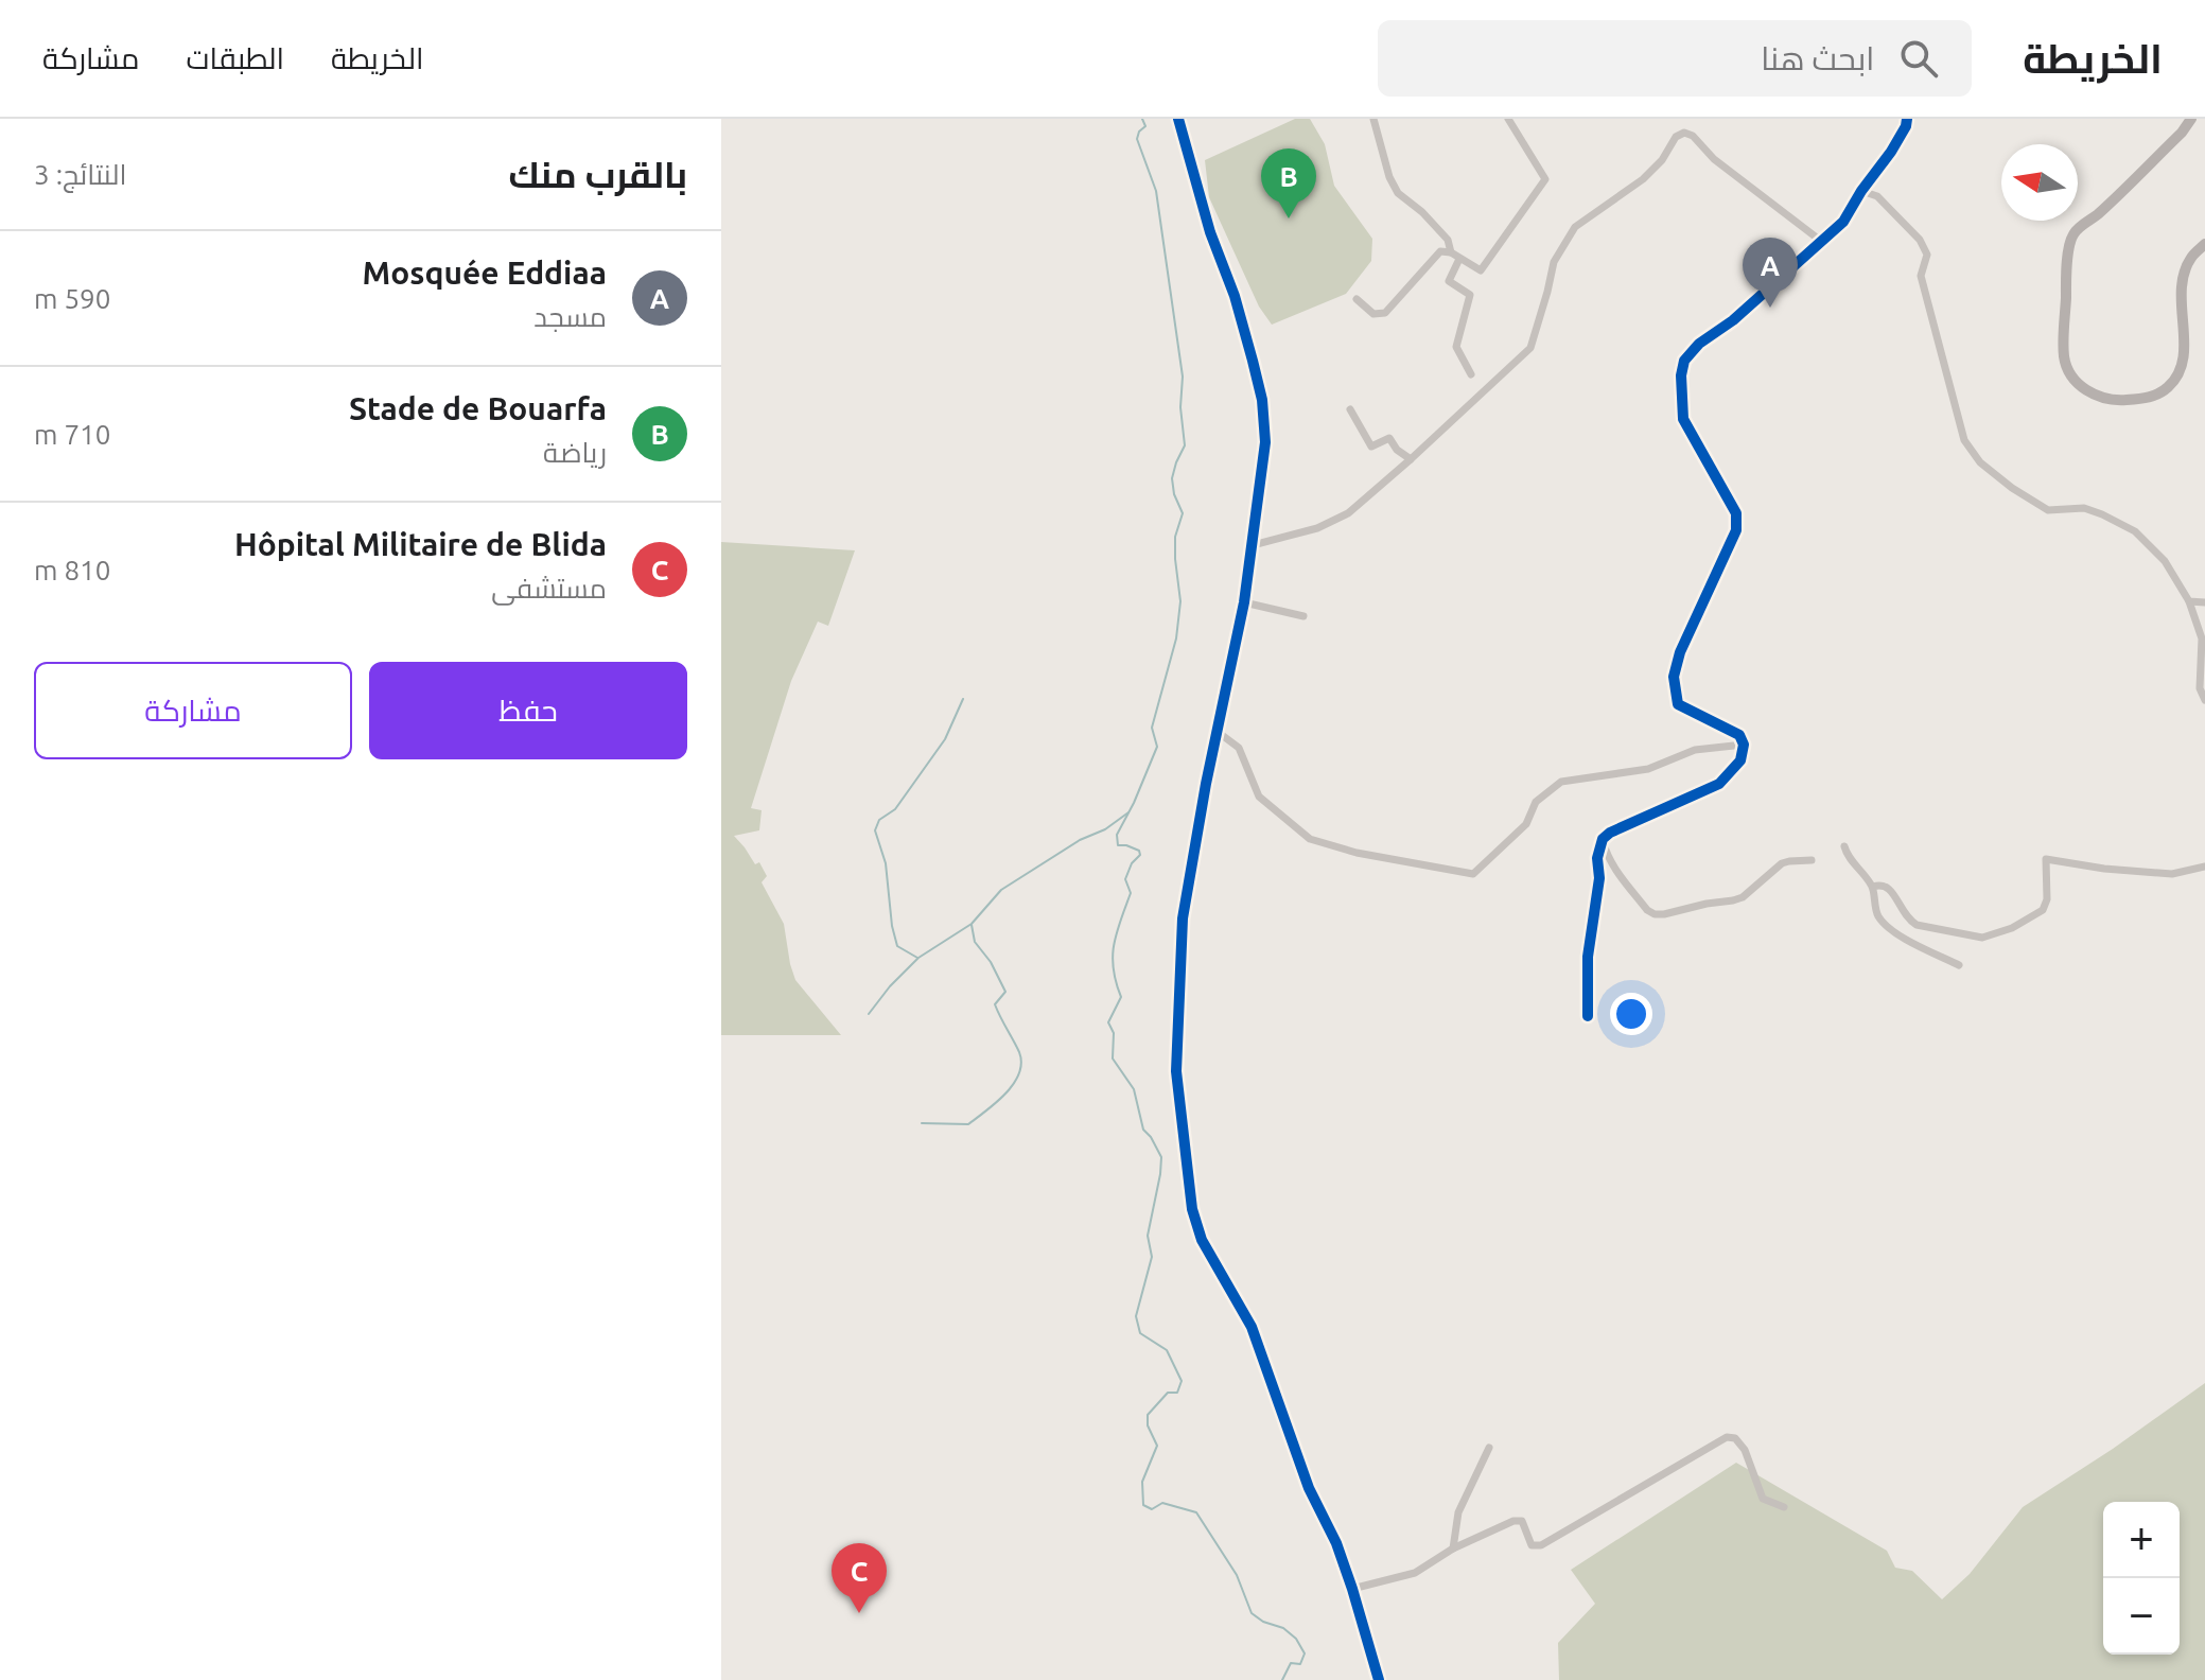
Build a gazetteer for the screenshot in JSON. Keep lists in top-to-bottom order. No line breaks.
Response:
{"north":"left","page":{"header":"الخريطة","search":"ابحث هنا","nav":["الخريطة","الطبقات","مشاركة"],"heading":["بالقرب منك","النتائج: 3"],"pins":["B","A","C"],"list":[{"mark":"A","name":"Mosquée Eddiaa","note":"مسجد","value":"590 m"},{"mark":"B","name":"Stade de Bouarfa","note":"رياضة","value":"710 m"},{"mark":"C","name":"Hôpital Militaire de Blida","note":"مستشفى","value":"810 m"}],"buttons":["حفظ","مشاركة"],"map_buttons":["+","−"]}}
